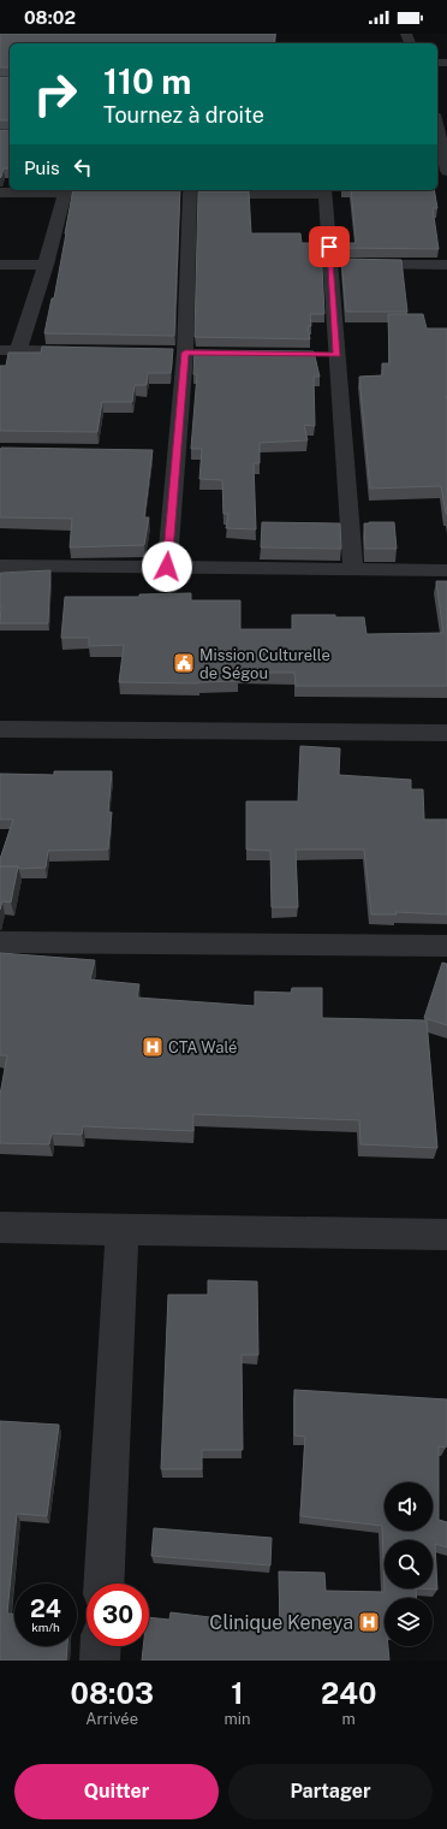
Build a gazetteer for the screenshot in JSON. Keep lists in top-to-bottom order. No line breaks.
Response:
{"places":{"public building":["Mission Culturelle de Ségou"],"hospital":["CTA Walé","Clinique Keneya"]},"page":{"status":"08:02","turn":["110 m","Tournez à droite"],"then":"Puis","speed":"24 km/h","limit":"30","eta":["08:03","Arrivée","1","min","240","m"],"buttons":["Quitter","Partager"]}}
